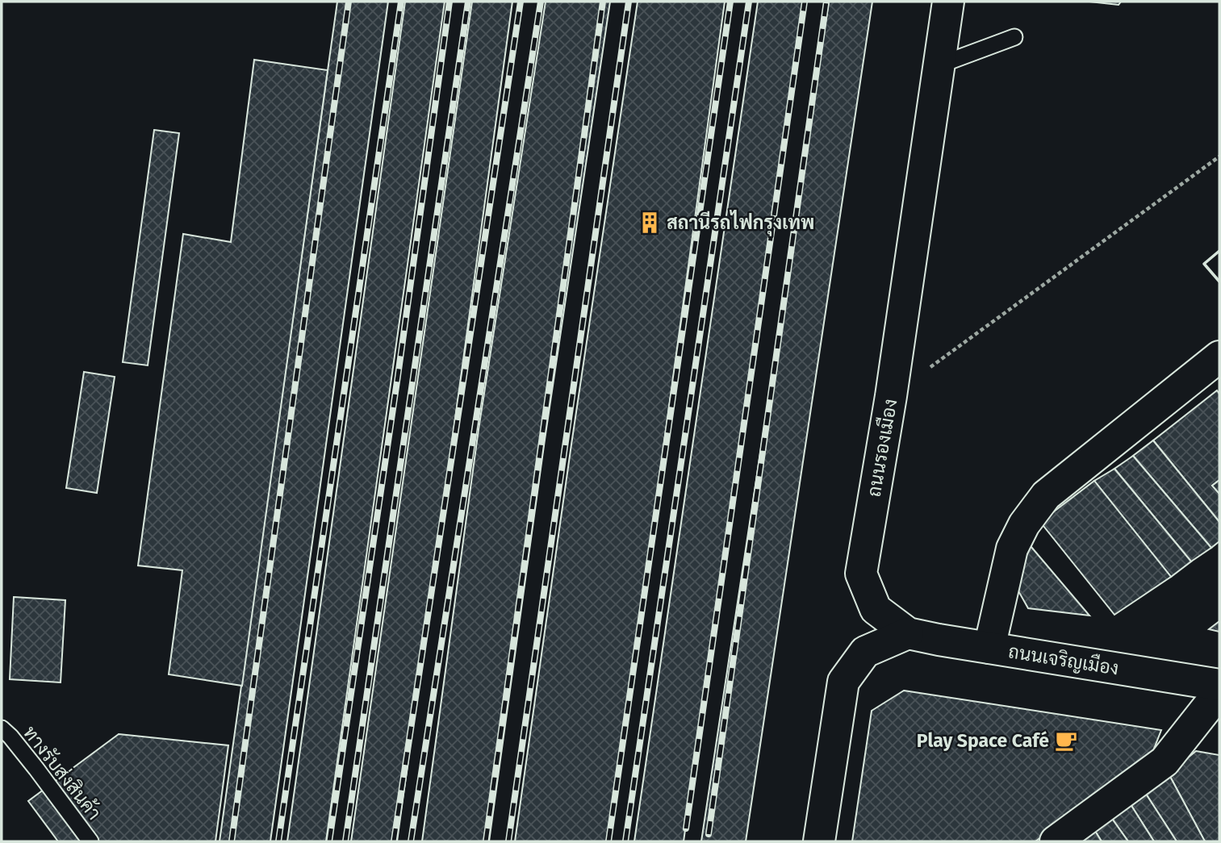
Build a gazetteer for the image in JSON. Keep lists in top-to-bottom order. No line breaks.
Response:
{"streets":{"street":["ถนนรองเมือง","ถนนเจริญเมือง"],"lane":["ทางรับส่งสินค้า"]},"crossings":[["ถนนรองเมือง","ถนนเจริญเมือง"]],"places":{"building":["สถานีรถไฟกรุงเทพ"],"cafe":["Play Space Café"]}}
